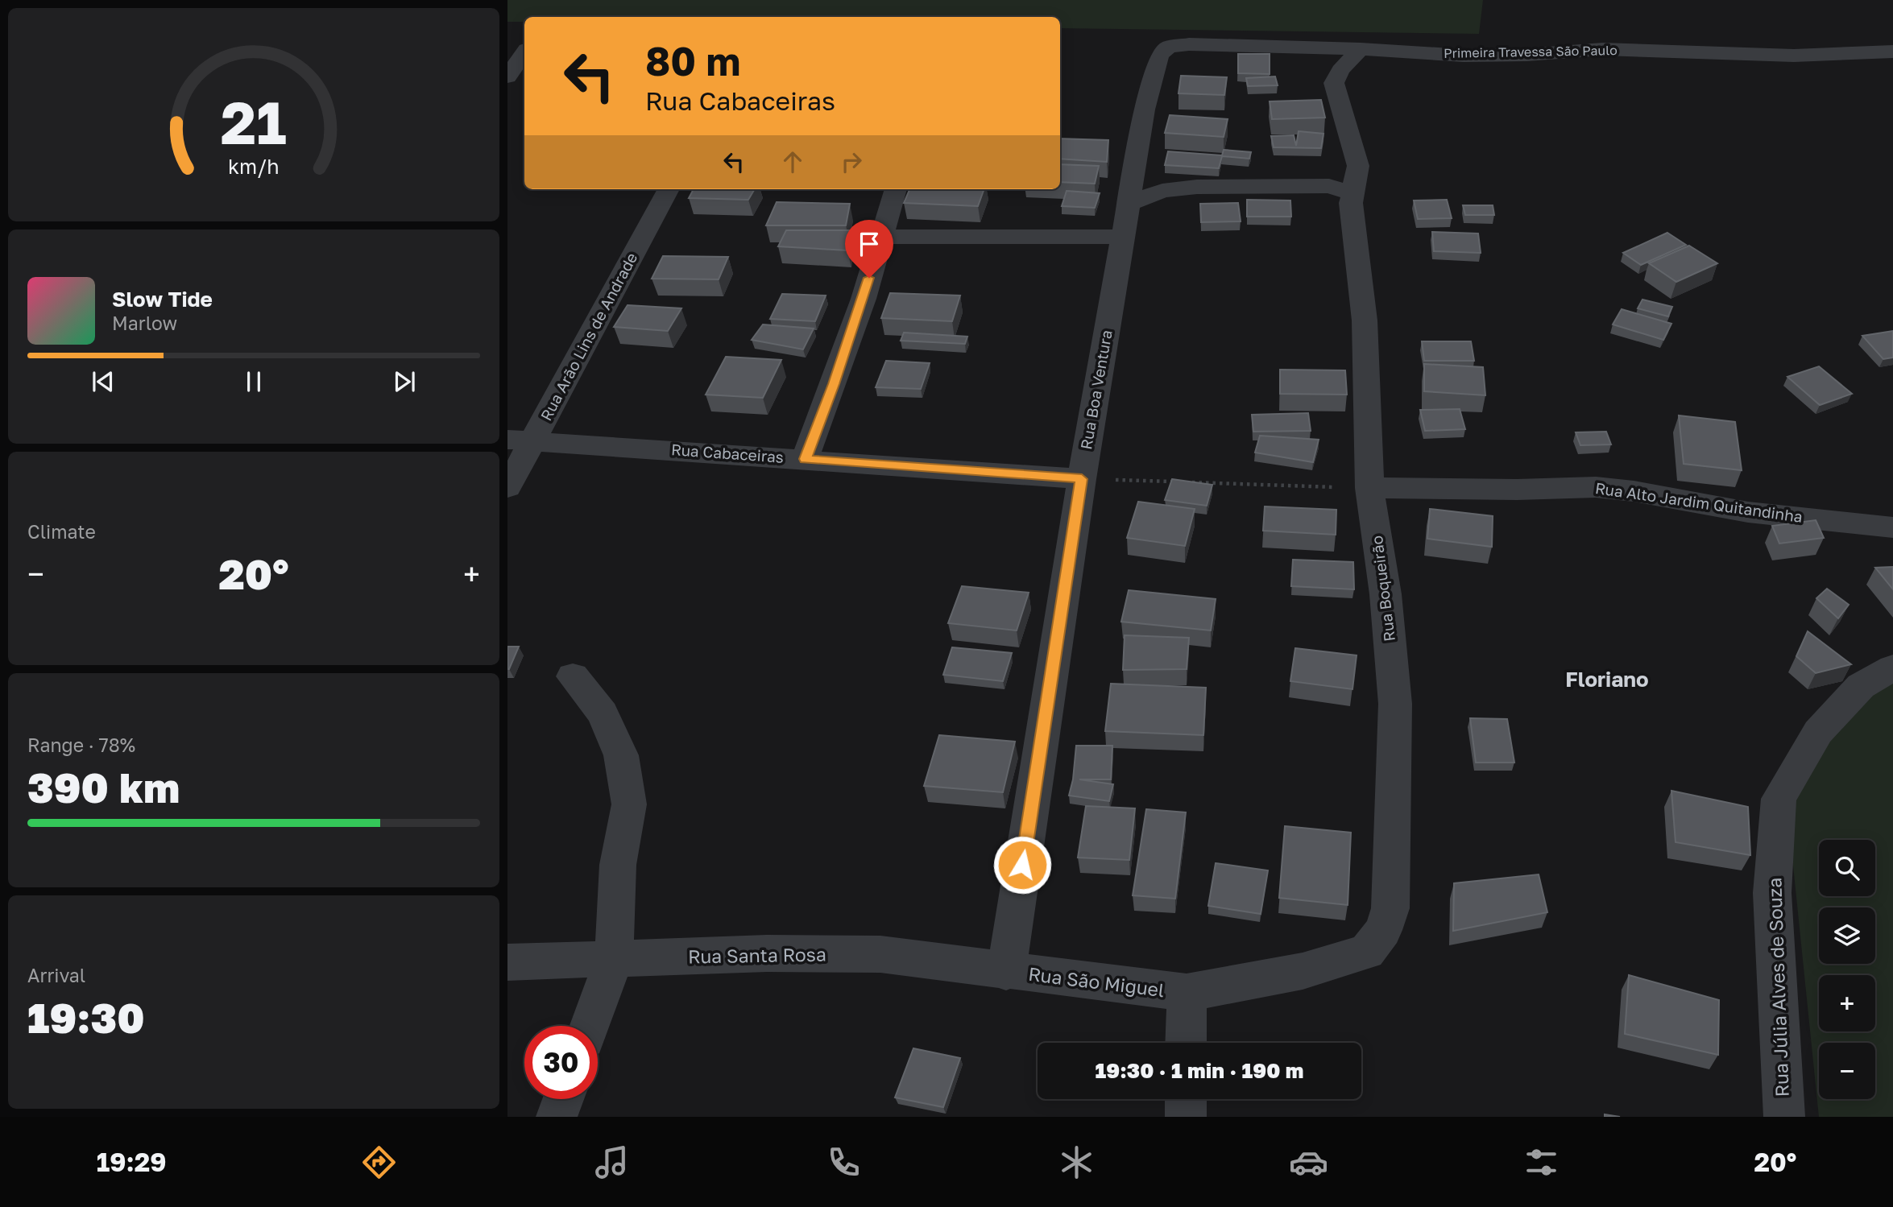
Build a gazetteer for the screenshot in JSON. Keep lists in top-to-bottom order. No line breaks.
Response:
{"streets":{"street":["Primeira Travessa São Paulo","Rua Arão Lins de Andrade","Rua Boa Ventura","Rua Cabaceiras","Rua Alto Jardim Quitandinha","Rua Boqueirão","Rua Santa Rosa","Rua São Miguel","Rua Júlia Alves de Souza"]},"crossings":[["Primeira Travessa São Paulo","Rua Boa Ventura"],["Primeira Travessa São Paulo","Rua Boqueirão"],["Rua Arão Lins de Andrade","Rua Cabaceiras"],["Rua Boa Ventura","Rua Cabaceiras"],["Rua Boa Ventura","Rua Santa Rosa"],["Rua Boa Ventura","Rua São Miguel"],["Rua Alto Jardim Quitandinha","Rua Boqueirão"],["Rua Boqueirão","Rua São Miguel"],["Rua Santa Rosa","Rua São Miguel"]],"districts":["Floriano"],"page":{"turn":["80 m","Rua Cabaceiras"],"song":["Slow Tide","Marlow"],"tile":["Climate",["Range · 78%","390 km"],["Arrival","19:30"]],"heat":["−","20°","+"],"map_buttons":["+","−"],"limit":"30","trip":"19:30 · 1 min · 190 m","tabs":["19:29","20°"],"gauge":["21","km/h"]}}
